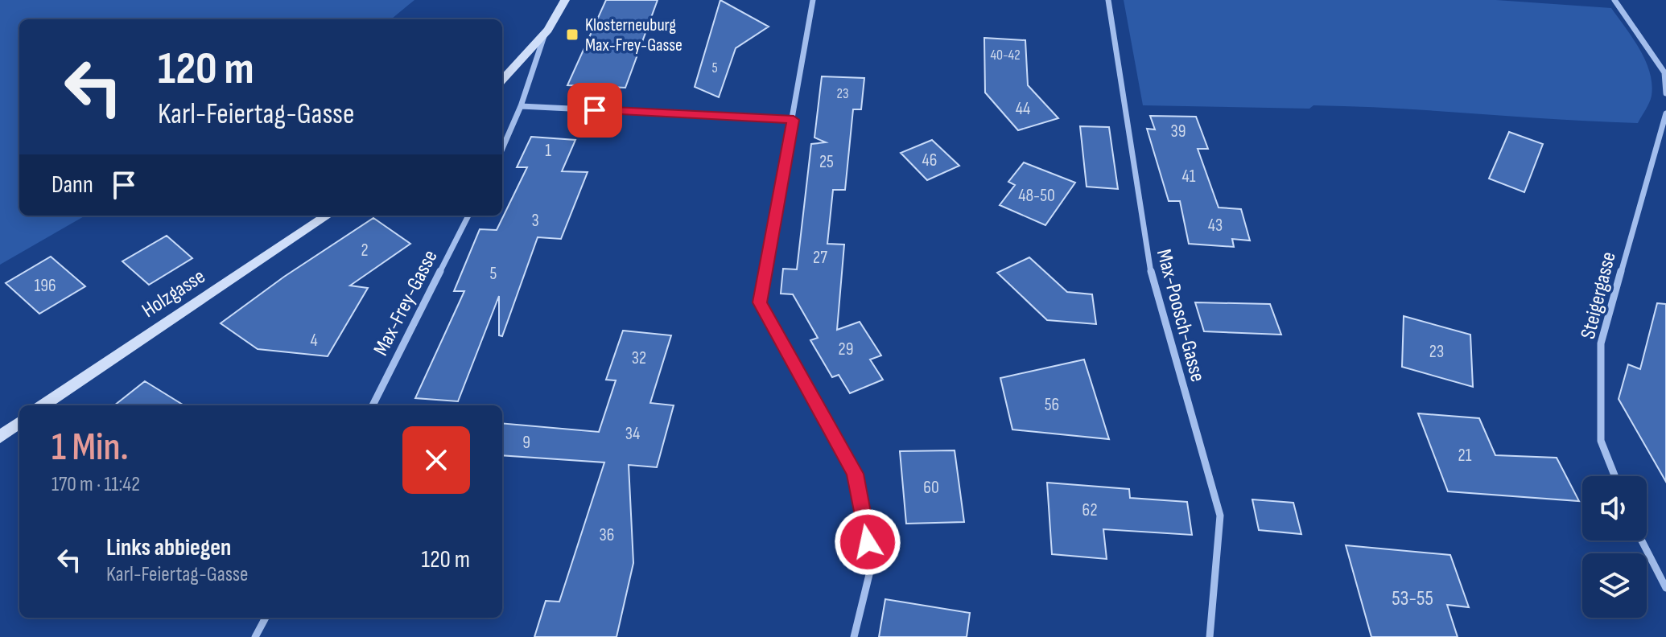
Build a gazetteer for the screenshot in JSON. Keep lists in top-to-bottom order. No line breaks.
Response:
{"streets":{"street":["Holzgasse","Steigergasse","Max-Frey-Gasse","Max-Poosch-Gasse"]},"places":{"transit":["Klosterneuburg Max-Frey-Gasse"]},"house_numbers":["40-42","5","23","44","39","1","46","25","41","48-50","3","43","2","27","5","196","4","29","23","32","56","34","9","21","60","62","36","53-55"],"page":{"turn":["120 m","Karl-Feiertag-Gasse"],"then":"Dann","heading":["1 Min.","170 m · 11:42"],"list":[{"name":"Links abbiegen","note":"Karl-Feiertag-Gasse","value":"120 m"}]}}
